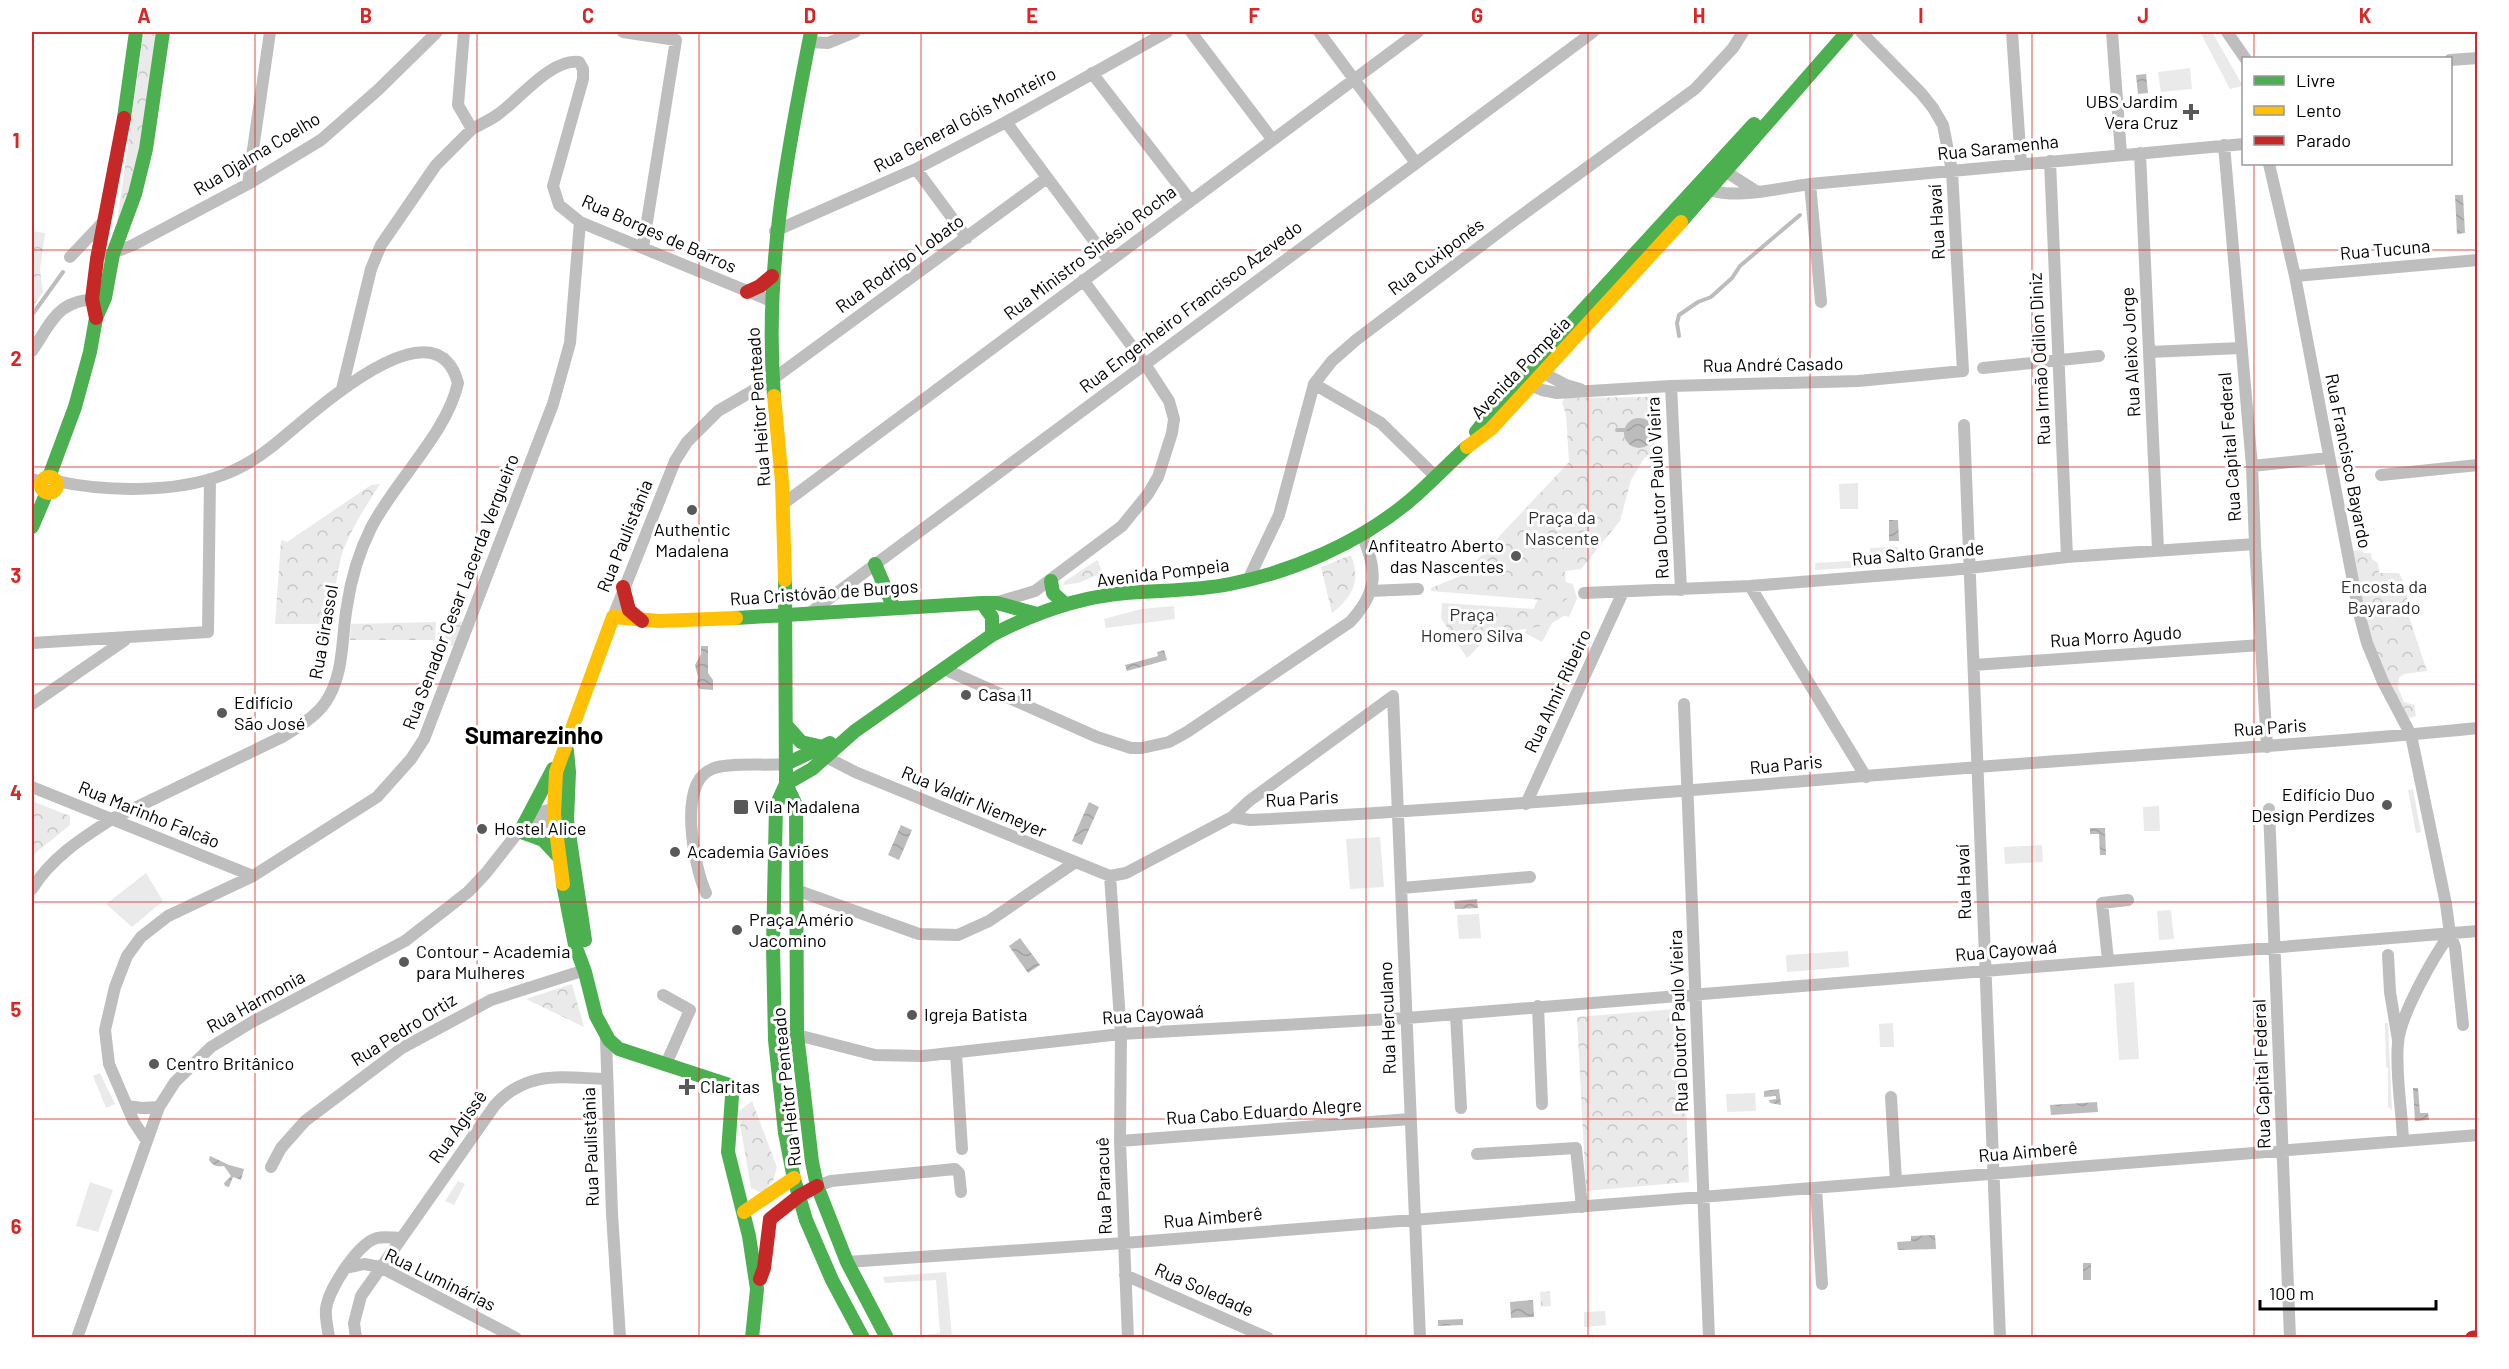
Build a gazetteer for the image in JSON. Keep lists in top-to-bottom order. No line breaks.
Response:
{"streets":{"main road":["Avenida Pompéia","Rua Heitor Penteado","Rua Paulistânia","Avenida Pompeia","Rua Cristóvão de Burgos"],"street":["Rua General Góis Monteiro","Rua Saramenha","Rua Djalma Coelho","Rua Havaí","Rua Borges de Barros","Rua Tucuna","Rua Ministro Sinésio Rocha","Rua Cuxiponés","Rua Rodrigo Lobato","Rua Engenheiro Francisco Azevedo","Rua Aleixo Jorge","Rua Irmão Odilon Diniz","Rua André Casado","Rua Capital Federal","Rua Francisco Bayardo","Rua Doutor Paulo Vieira","Rua Salto Grande","Rua Senador Cesar Lacerda Vergueiro","Rua Girassol","Rua Morro Agudo","Rua Almir Ribeiro","Rua Paris","Rua Valdir Niemeyer","Rua Marinho Falcão","Rua Cayowaá","Rua Harmonia","Rua Herculano","Rua Pedro Ortiz","Rua Cabo Eduardo Alegre","Rua Agissê","Rua Aimberê","Rua Paracuê","Rua Luminárias","Rua Soledade"]},"crossings":[["Rua General Góis Monteiro","Rua Heitor Penteado"],["Rua Saramenha","Rua Havaí"],["Rua Saramenha","Rua Aleixo Jorge"],["Rua Saramenha","Rua Irmão Odilon Diniz"],["Rua Saramenha","Avenida Pompéia"],["Rua Saramenha","Rua Capital Federal"],["Rua Havaí","Rua André Casado"],["Rua Havaí","Rua Salto Grande"],["Rua Havaí","Rua Morro Agudo"],["Rua Havaí","Rua Paris"],["Rua Havaí","Rua Cayowaá"],["Rua Havaí","Rua Aimberê"],["Rua Borges de Barros","Rua Heitor Penteado"],["Rua Borges de Barros","Rua Senador Cesar Lacerda Vergueiro"],["Rua Tucuna","Rua Francisco Bayardo"],["Rua Ministro Sinésio Rocha","Rua Heitor Penteado"],["Rua Cuxiponés","Avenida Pompeia"],["Rua Rodrigo Lobato","Rua Heitor Penteado"],["Rua Rodrigo Lobato","Rua Paulistânia"],["Rua Engenheiro Francisco Azevedo","Rua Cristóvão de Burgos"],["Rua Aleixo Jorge","Rua Salto Grande"],["Rua Irmão Odilon Diniz","Rua Salto Grande"],["Rua André Casado","Avenida Pompéia"],["Rua André Casado","Rua Doutor Paulo Vieira"],["Avenida Pompéia","Avenida Pompeia"],["Rua Heitor Penteado","Rua Paulistânia"],["Rua Heitor Penteado","Avenida Pompeia"],["Rua Heitor Penteado","Rua Cristóvão de Burgos"],["Rua Heitor Penteado","Rua Cayowaá"],["Rua Heitor Penteado","Rua Aimberê"],["Rua Capital Federal","Rua Salto Grande"],["Rua Capital Federal","Rua Morro Agudo"],["Rua Capital Federal","Rua Paris"],["Rua Capital Federal","Rua Cayowaá"],["Rua Capital Federal","Rua Aimberê"],["Rua Francisco Bayardo","Rua Paris"],["Rua Francisco Bayardo","Rua Cayowaá"],["Rua Doutor Paulo Vieira","Rua Salto Grande"],["Rua Doutor Paulo Vieira","Rua Paris"],["Rua Doutor Paulo Vieira","Rua Cayowaá"],["Rua Doutor Paulo Vieira","Rua Aimberê"],["Rua Paulistânia","Rua Cristóvão de Burgos"],["Rua Paulistânia","Rua Harmonia"],["Rua Paulistânia","Rua Pedro Ortiz"],["Rua Paulistânia","Rua Agissê"],["Rua Salto Grande","Rua Almir Ribeiro"],["Avenida Pompeia","Rua Cristóvão de Burgos"],["Avenida Pompeia","Rua Valdir Niemeyer"],["Rua Senador Cesar Lacerda Vergueiro","Rua Marinho Falcão"],["Rua Senador Cesar Lacerda Vergueiro","Rua Harmonia"],["Rua Girassol","Rua Marinho Falcão"],["Rua Almir Ribeiro","Rua Paris"],["Rua Paris","Rua Herculano"],["Rua Valdir Niemeyer","Rua Paracuê"],["Rua Cayowaá","Rua Herculano"],["Rua Cayowaá","Rua Paracuê"],["Rua Herculano","Rua Cabo Eduardo Alegre"],["Rua Herculano","Rua Aimberê"],["Rua Cabo Eduardo Alegre","Rua Paracuê"],["Rua Agissê","Rua Luminárias"],["Rua Aimberê","Rua Paracuê"],["Rua Paracuê","Rua Soledade"]],"districts":["Sumarezinho"],"parks":["Praça da Nascente","Encosta da Bayarado","Praça Homero Silva"],"places":{"health":["UBS Jardim Vera Cruz","Claritas"],"other":["Authentic Madalena","Anfiteatro Aberto das Nascentes","Casa 11","Edifício São José","Edifício Duo Design Perdizes","Hostel Alice","Academia Gaviões","Praça Amério Jacomino","Contour - Academia para Mulheres","Igreja Batista","Centro Britânico"],"transit":["Vila Madalena"]},"legend":["Livre","Lento","Parado"],"scale_bar":"100 m","grid":{"columns":["A","B","C","D","E","F","G","H","I","J","K"],"rows":["1","2","3","4","5","6"]}}
